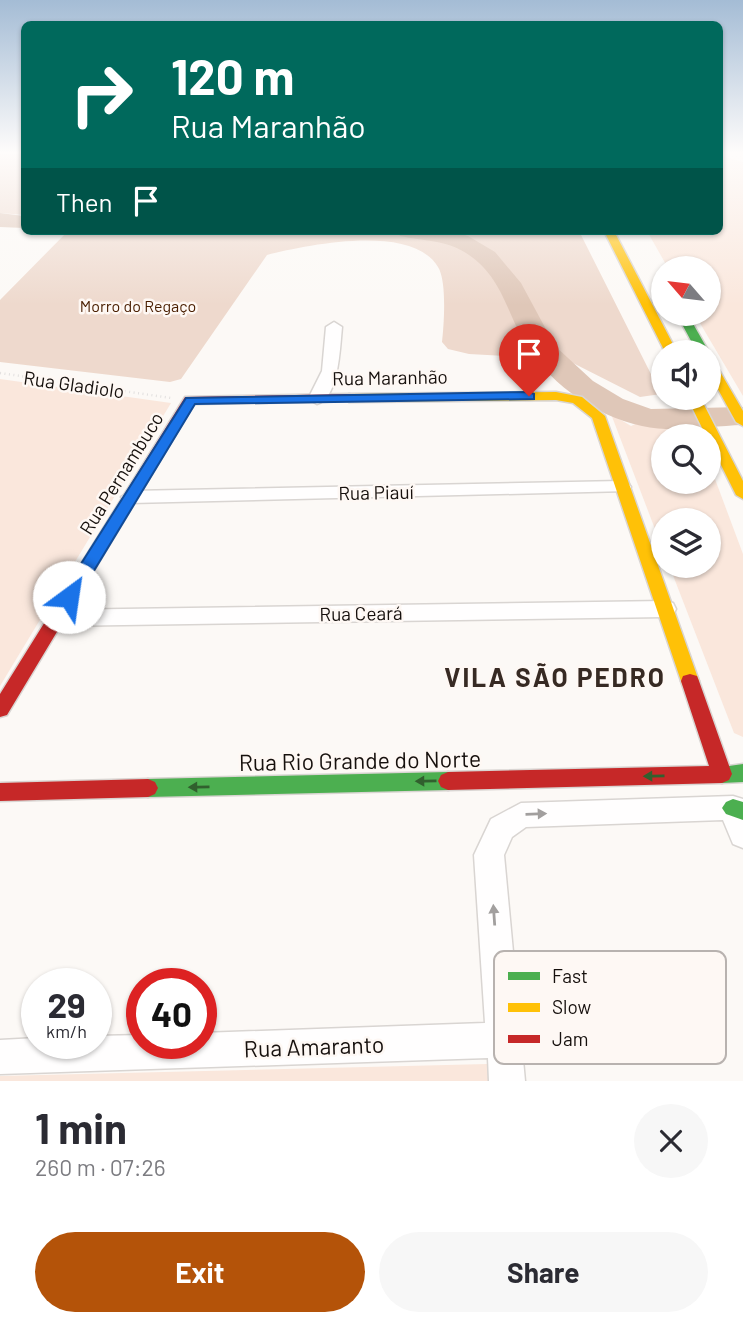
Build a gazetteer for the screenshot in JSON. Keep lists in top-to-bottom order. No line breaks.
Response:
{"streets":{"main road":["Rua Maranhão","Rua Pernambuco","Rua Rio Grande do Norte"],"street":["Rua Piauí","Rua Ceará","Rua Amaranto"],"path":["Rua Gladiolo"]},"crossings":[["Rua Maranhão","Rua Gladiolo"],["Rua Maranhão","Rua Pernambuco"],["Rua Maranhão","Rua Piauí"],["Rua Gladiolo","Rua Pernambuco"],["Rua Pernambuco","Rua Piauí"],["Rua Pernambuco","Rua Ceará"]],"one_way":["Rua Rio Grande do Norte"],"districts":["VILA SÃO PEDRO"],"parks":["Morro do Regaço"],"legend":["Fast","Slow","Jam"],"north":"top left","page":{"turn":["120 m","Rua Maranhão"],"then":"Then","speed":"29 km/h","limit":"40","heading":["1 min","260 m · 07:26"],"buttons":["Exit","Share"]}}
